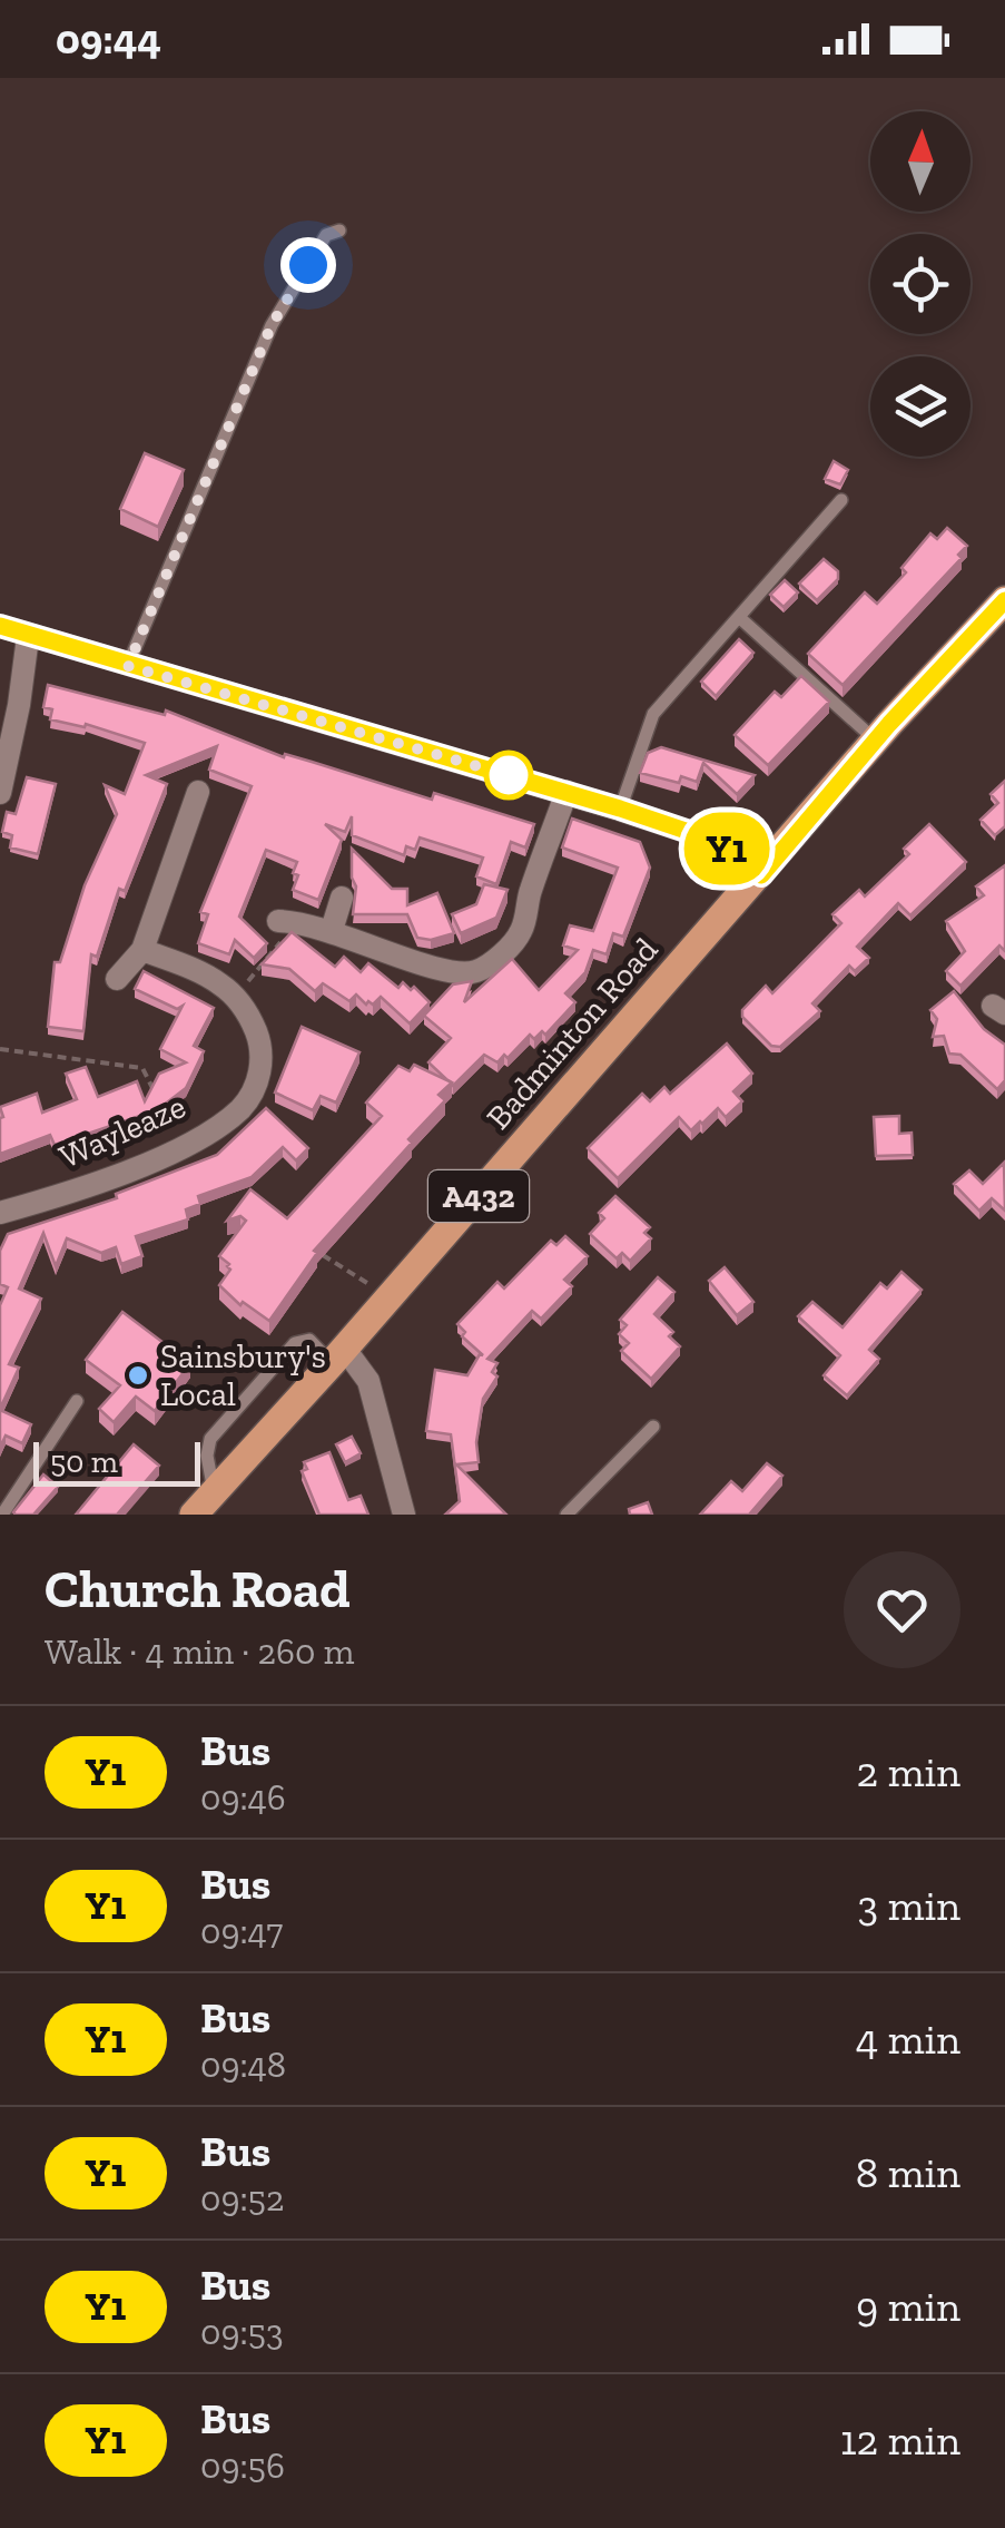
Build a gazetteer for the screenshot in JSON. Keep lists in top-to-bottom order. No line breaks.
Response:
{"streets":{"main road":["Badminton Road","A432"],"street":["Wayleaze"]},"places":["Sainsbury's Local"],"lines":["bus line Y1"],"scale_bar":"50 m","north":"top","page":{"status":"09:44","on_map":"Y1","scale":"50 m","heading":["Church Road","Walk · 4 min · 260 m"],"list":[{"mark":"Y1","name":"Bus","note":"09:46","value":"2 min"},{"mark":"Y1","name":"Bus","note":"09:47","value":"3 min"},{"mark":"Y1","name":"Bus","note":"09:48","value":"4 min"},{"mark":"Y1","name":"Bus","note":"09:52","value":"8 min"},{"mark":"Y1","name":"Bus","note":"09:53","value":"9 min"},{"mark":"Y1","name":"Bus","note":"09:56","value":"12 min"}]}}
